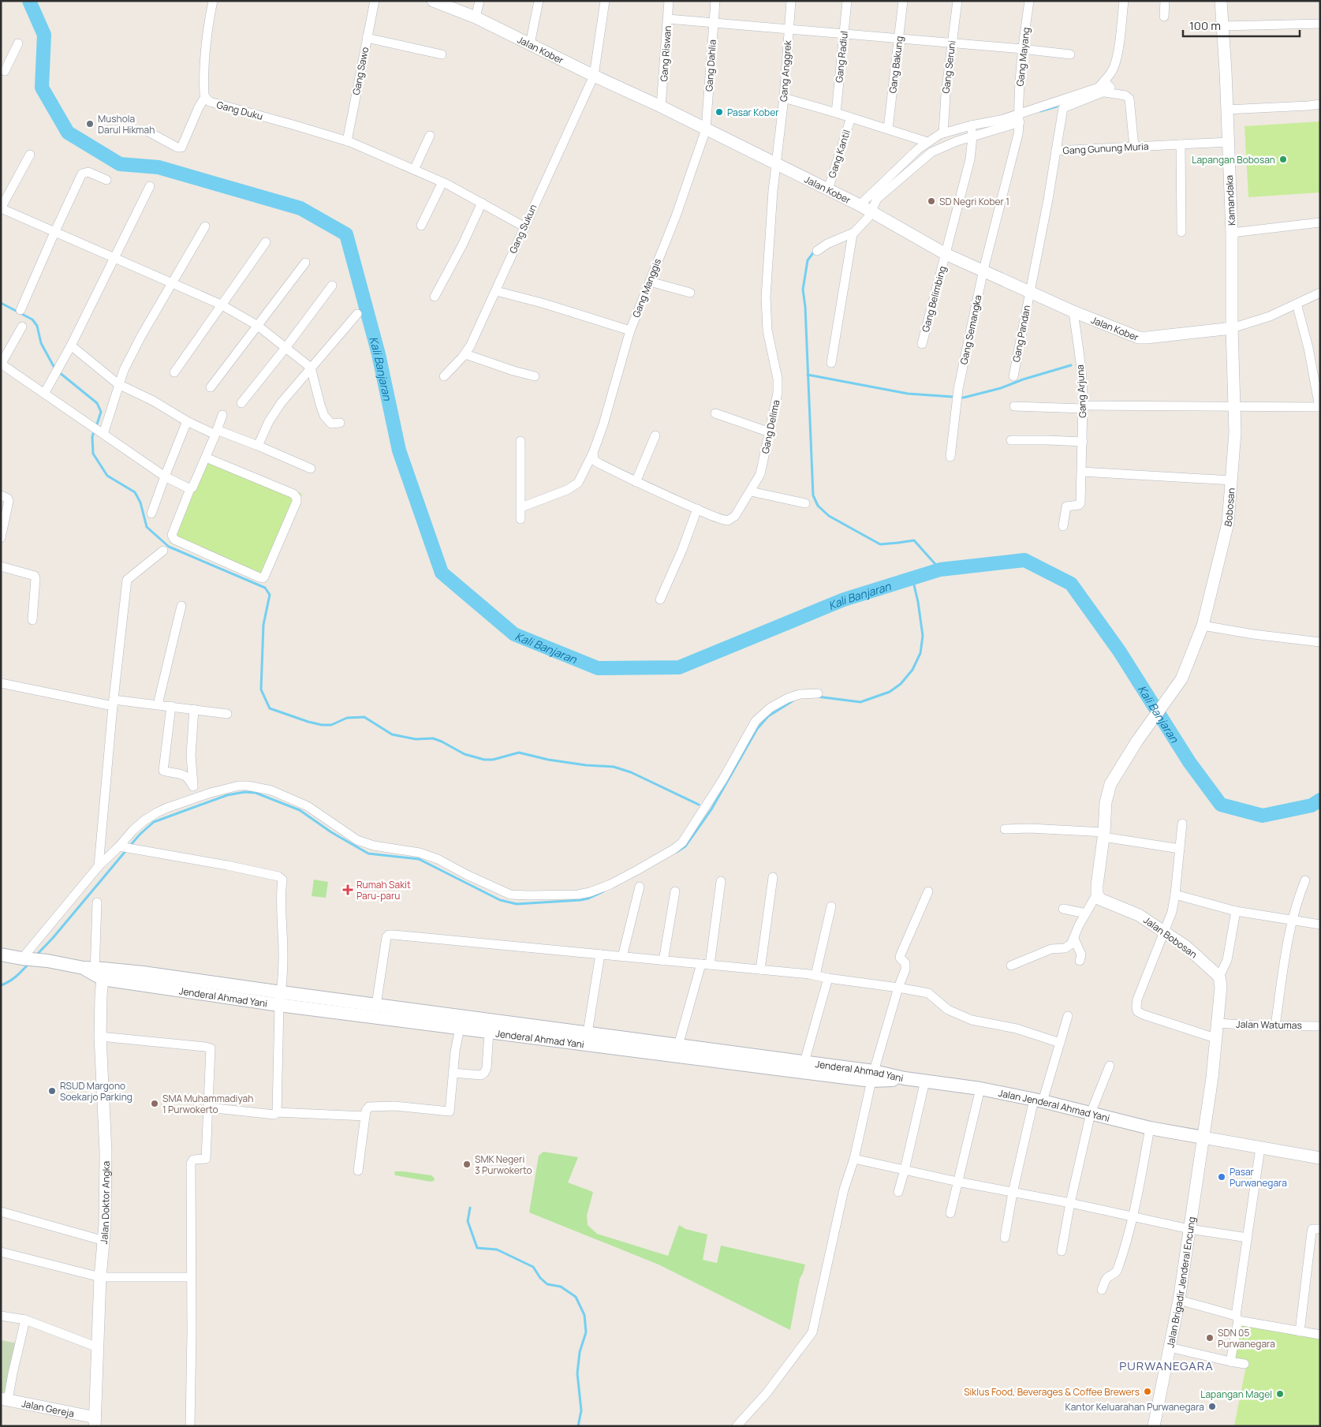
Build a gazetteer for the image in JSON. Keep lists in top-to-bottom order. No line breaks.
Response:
{"streets":{"main road":["Jenderal Ahmad Yani","Jalan Jenderal Ahmad Yani"],"street":["Jalan Kober","Gang Riswan","Gang Radiul","Gang Mayang","Gang Bakung","Gang Dahlia","Gang Seruni","Gang Sawo","Gang Anggrek","Gang Duku","Gang Gunung Muria","Gang Kantil","Kamandaka","Gang Sukun","Gang Manggis","Gang Belimbing","Gang Semangka","Gang Pandan","Gang Arjuna","Gang Delima","Bobosan","Jalan Bobosan","Jalan Watumas","Jalan Doktor Angka","Jalan Brigadir Jenderal Encung","Jalan Gereja"]},"crossings":[["Jalan Kober","Gang Riswan"],["Jalan Kober","Gang Mayang"],["Jalan Kober","Gang Dahlia"],["Jalan Kober","Gang Anggrek"],["Jalan Kober","Gang Gunung Muria"],["Jalan Kober","Gang Kantil"],["Jalan Kober","Kamandaka"],["Jalan Kober","Gang Sukun"],["Jalan Kober","Gang Manggis"],["Jalan Kober","Gang Belimbing"],["Jalan Kober","Gang Semangka"],["Jalan Kober","Gang Pandan"],["Jalan Kober","Gang Arjuna"],["Jalan Kober","Gang Delima"],["Jalan Kober","Bobosan"],["Gang Mayang","Gang Semangka"],["Gang Dahlia","Gang Manggis"],["Gang Sawo","Gang Duku"],["Gang Anggrek","Gang Delima"],["Gang Duku","Gang Sukun"],["Gang Gunung Muria","Kamandaka"],["Gang Gunung Muria","Gang Pandan"],["Kamandaka","Bobosan"],["Gang Manggis","Gang Delima"],["Jenderal Ahmad Yani","Jalan Jenderal Ahmad Yani"],["Jenderal Ahmad Yani","Jalan Doktor Angka"],["Jalan Jenderal Ahmad Yani","Jalan Brigadir Jenderal Encung"],["Jalan Doktor Angka","Jalan Gereja"]],"districts":["PURWANEGARA"],"water":["Kali Banjaran"],"places":{"other":["Pasar Kober","Mushola Darul Hikmah","Lapangan Bobosan","SD Negri Kober 1","RSUD Margono Soekarjo Parking","SMA Muhammadiyah 1 Purwokerto","SMK Negeri 3 Purwokerto","Pasar Purwanegara","SDN 05 Purwanegara","Siklus Food, Beverages & Coffee Brewers","Lapangan Magel","Kantor Keluarahan Purwanegara"],"health":["Rumah Sakit Paru-paru"]},"scale_bar":"100 m"}
